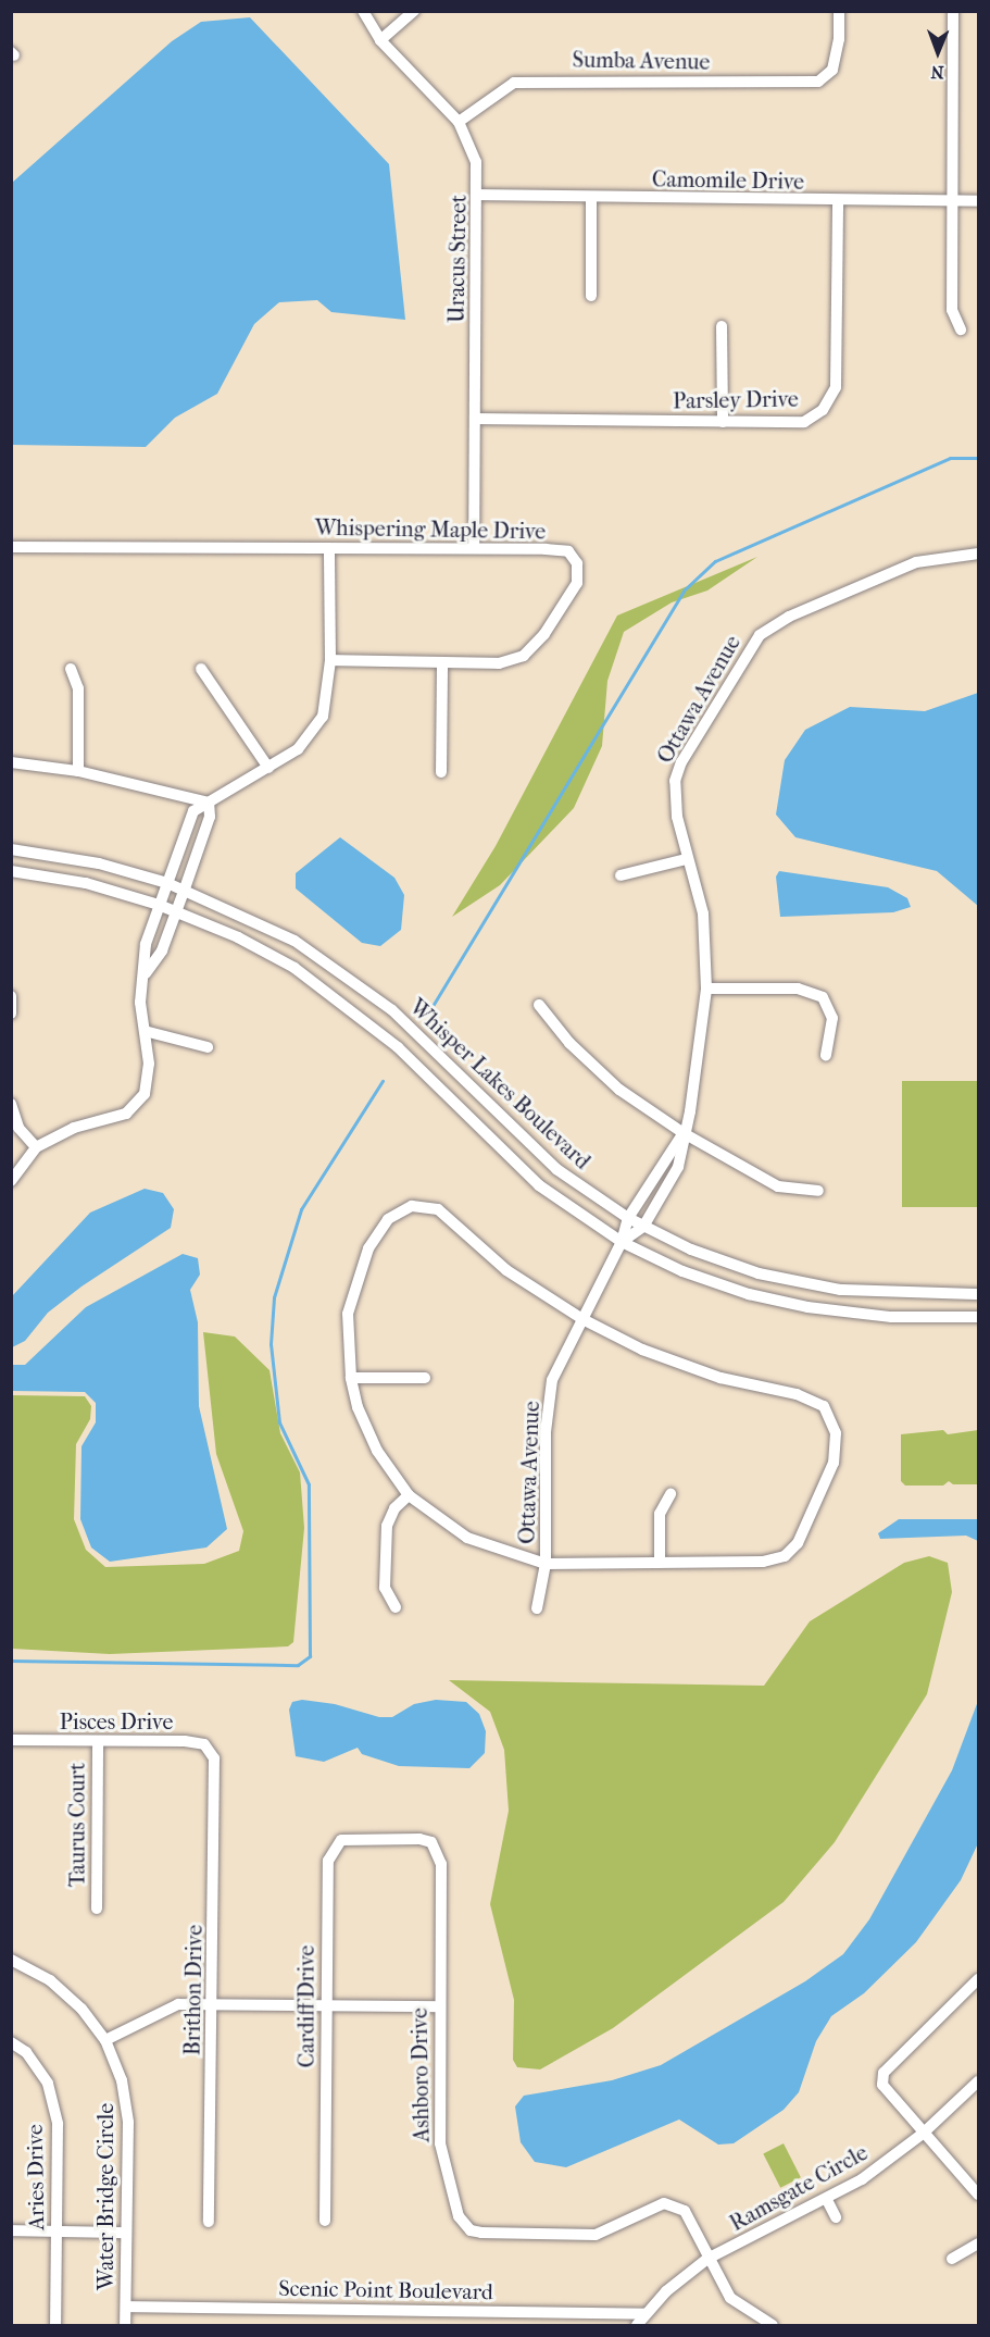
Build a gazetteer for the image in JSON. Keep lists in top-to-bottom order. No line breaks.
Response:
{"streets":{"street":["Sumba Avenue","Camomile Drive","Uracus Street","Parsley Drive","Whispering Maple Drive","Ottawa Avenue","Whisper Lakes Boulevard","Pisces Drive","Taurus Court","Brithon Drive","Cardiff Drive","Ashboro Drive","Aries Drive","Ramsgate Circle","Water Bridge Circle","Scenic Point Boulevard"]},"crossings":[["Sumba Avenue","Uracus Street"],["Camomile Drive","Uracus Street"],["Camomile Drive","Parsley Drive"],["Uracus Street","Parsley Drive"],["Uracus Street","Whispering Maple Drive"],["Ottawa Avenue","Whisper Lakes Boulevard"],["Pisces Drive","Taurus Court"],["Pisces Drive","Brithon Drive"],["Cardiff Drive","Ashboro Drive"],["Ashboro Drive","Ramsgate Circle"],["Ramsgate Circle","Scenic Point Boulevard"],["Water Bridge Circle","Scenic Point Boulevard"]],"north":"bottom"}
